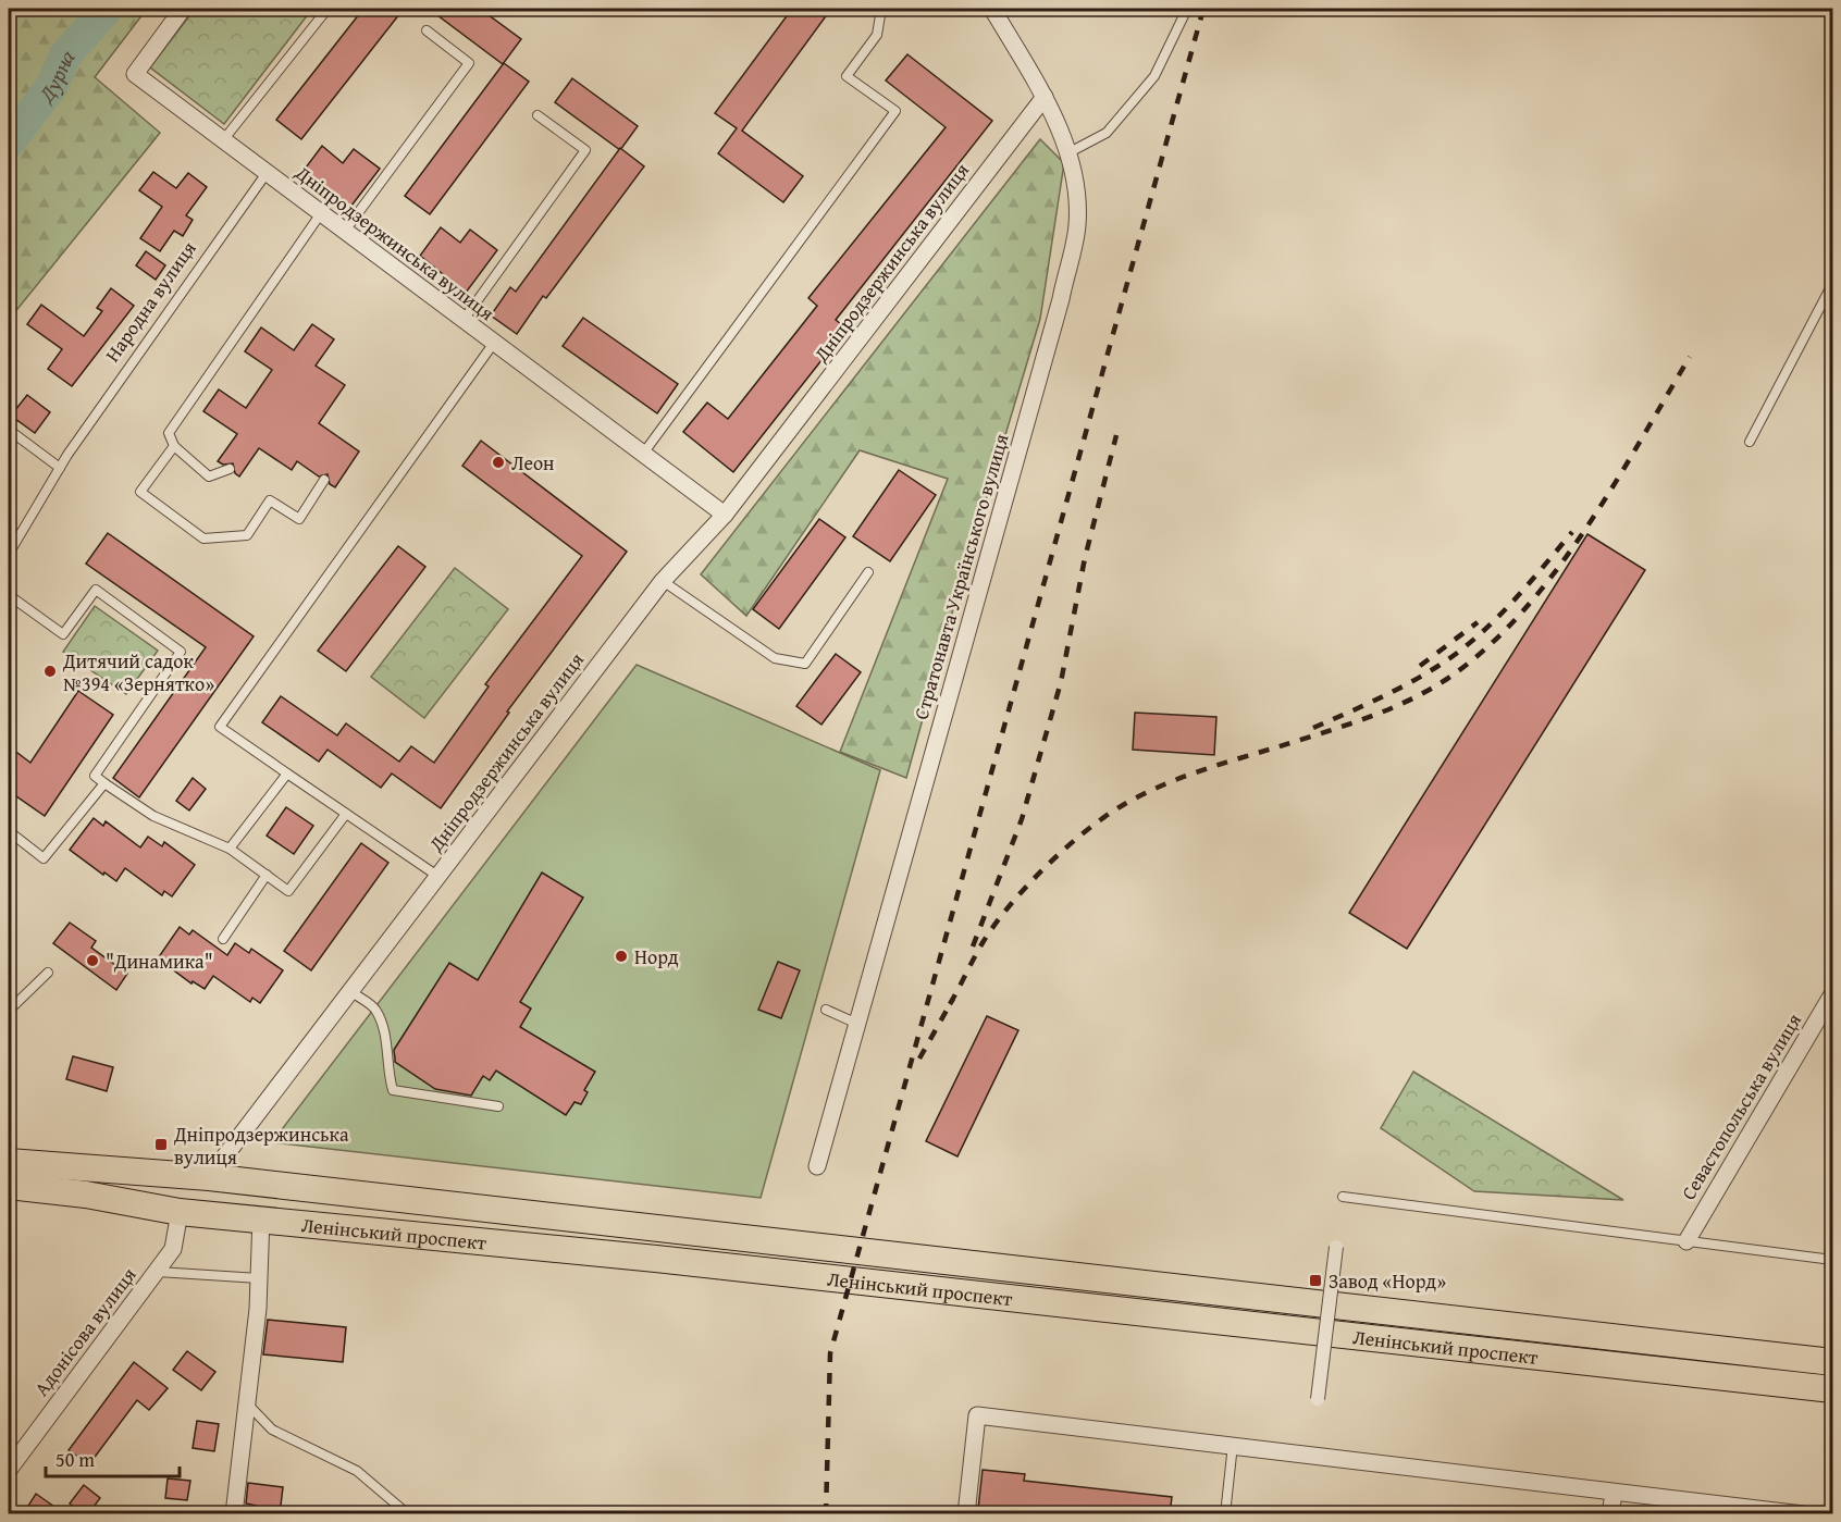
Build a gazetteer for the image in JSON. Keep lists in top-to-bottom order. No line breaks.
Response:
{"streets":{"main road":["Ленінський проспект"],"street":["Дніпродзержинська вулиця","Стратонавта Українського вулиця","Севастопольська вулиця","Адонісова вулиця"],"lane":["Народна вулиця"]},"crossings":[["Дніпродзержинська вулиця","Народна вулиця"],["Дніпродзержинська вулиця","Стратонавта Українського вулиця"],["Дніпродзержинська вулиця","Ленінський проспект"],["Ленінський проспект","Адонісова вулиця"]],"water":["Дурна"],"places":{"other":["Леон","Дитячий садок №394 «Зернятко»","Норд","\"Динамика\""],"transit":["Дніпродзержинська вулиця","Завод «Норд»"]},"scale_bar":"50 m"}
